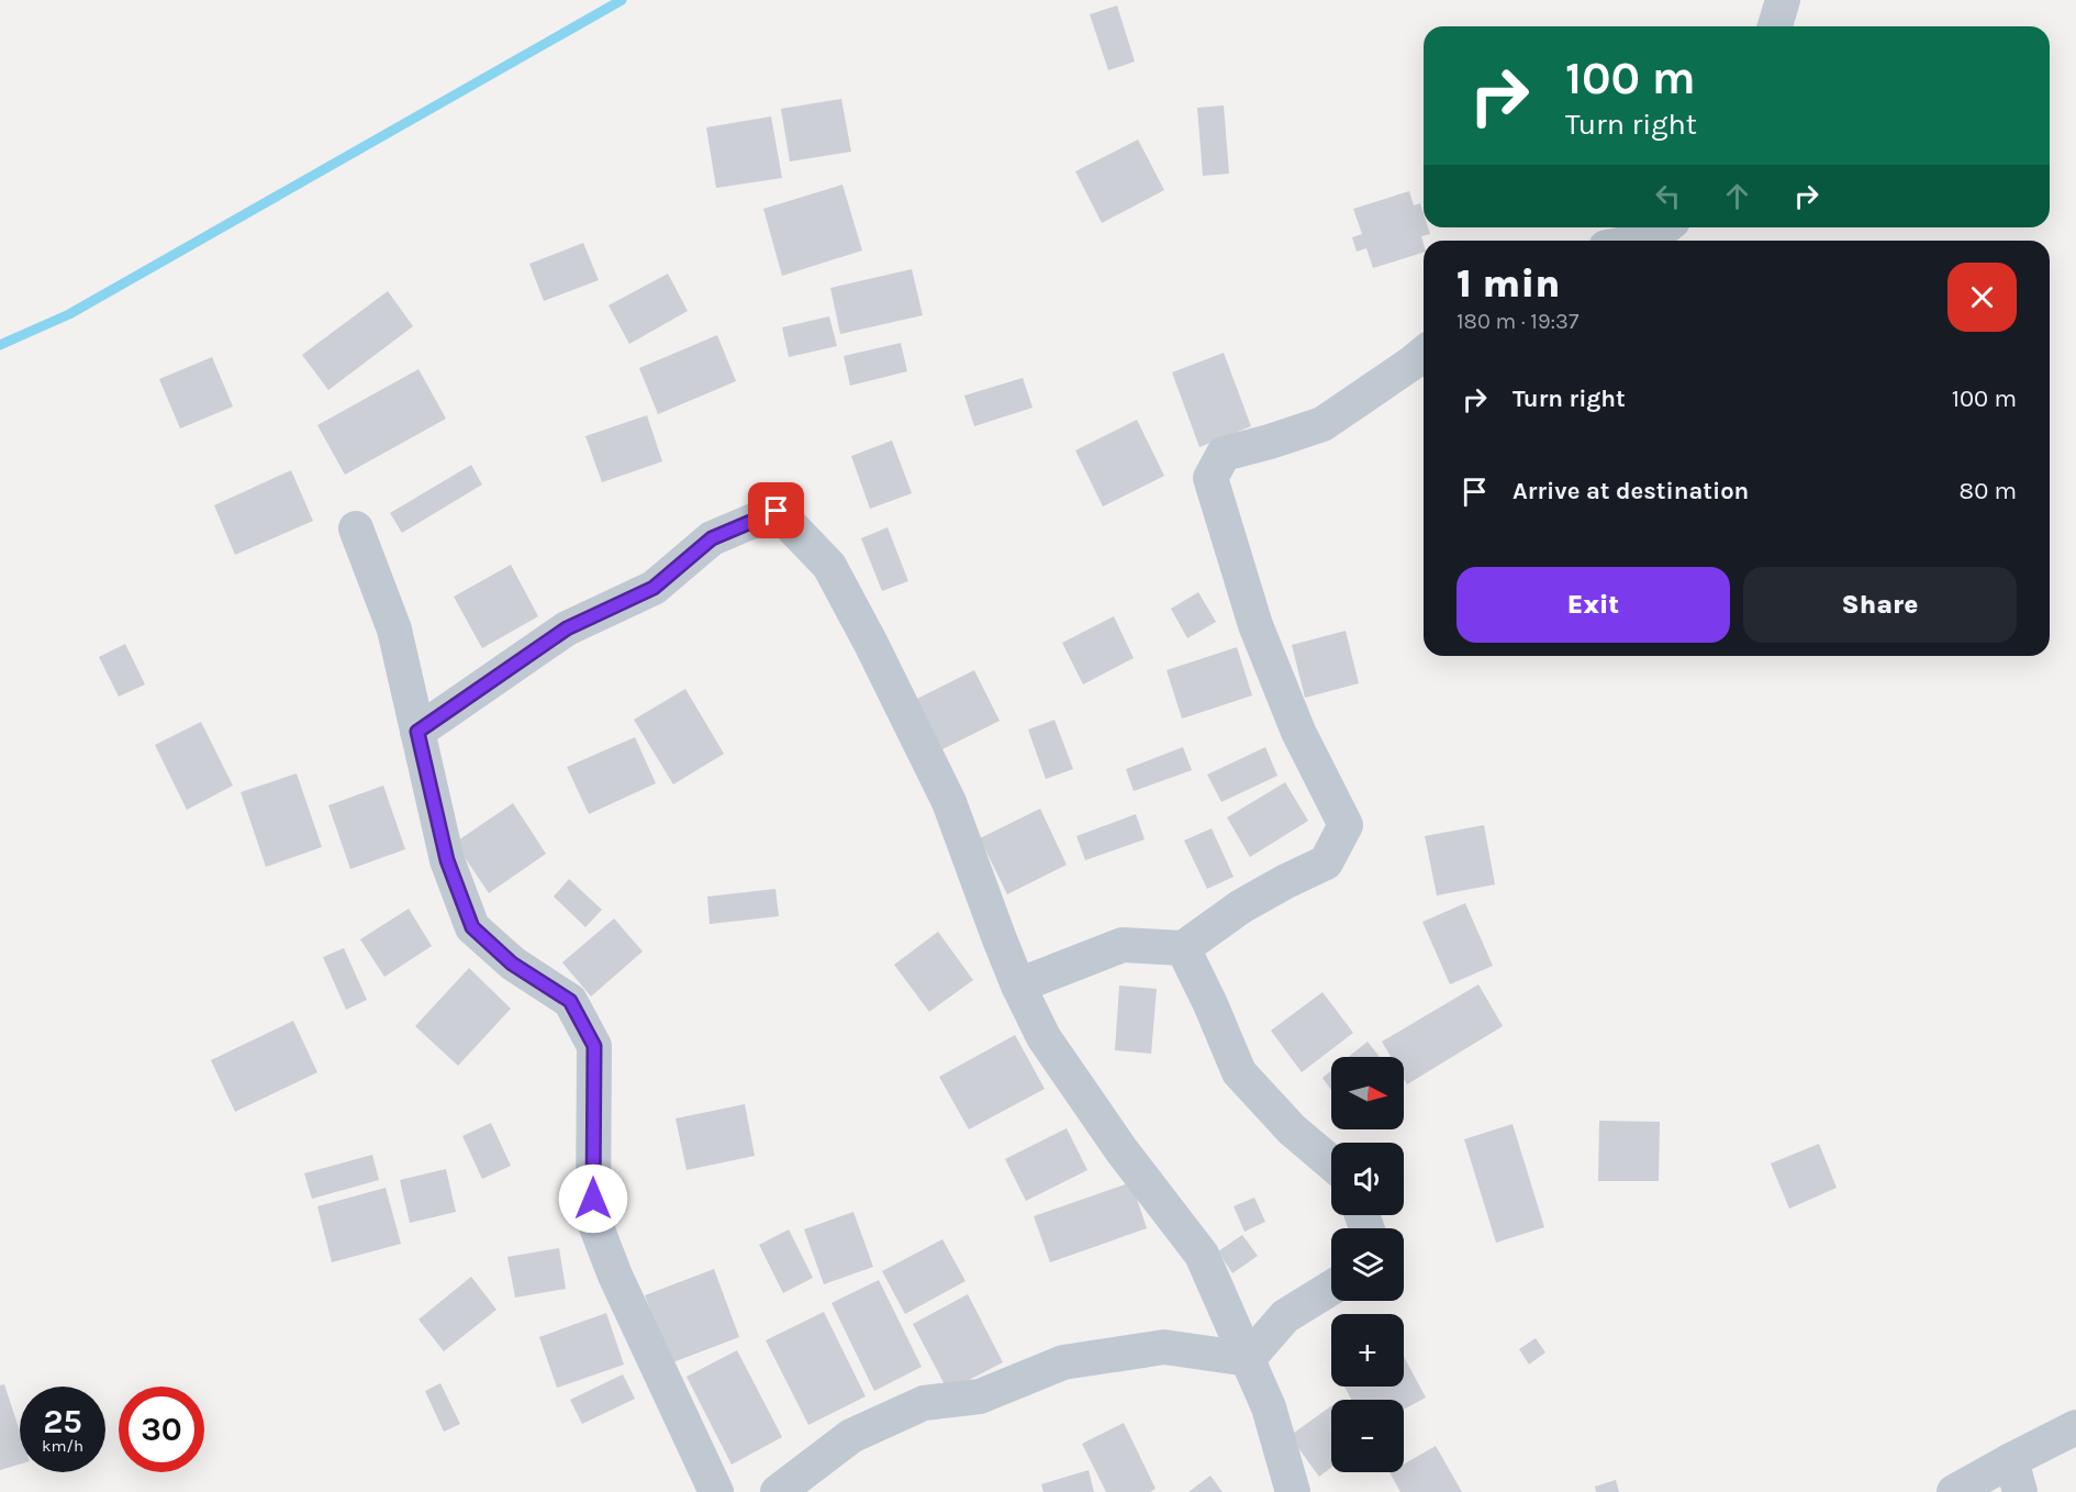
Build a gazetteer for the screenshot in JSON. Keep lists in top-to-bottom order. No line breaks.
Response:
{"north":"right","page":{"turn":["100 m","Turn right"],"heading":["1 min","180 m · 19:37"],"list":[{"name":"Turn right","value":"100 m"},{"name":"Arrive at destination","value":"80 m"}],"buttons":["Exit","Share"],"map_buttons":["+","−"],"speed":"25 km/h","limit":"30"}}
